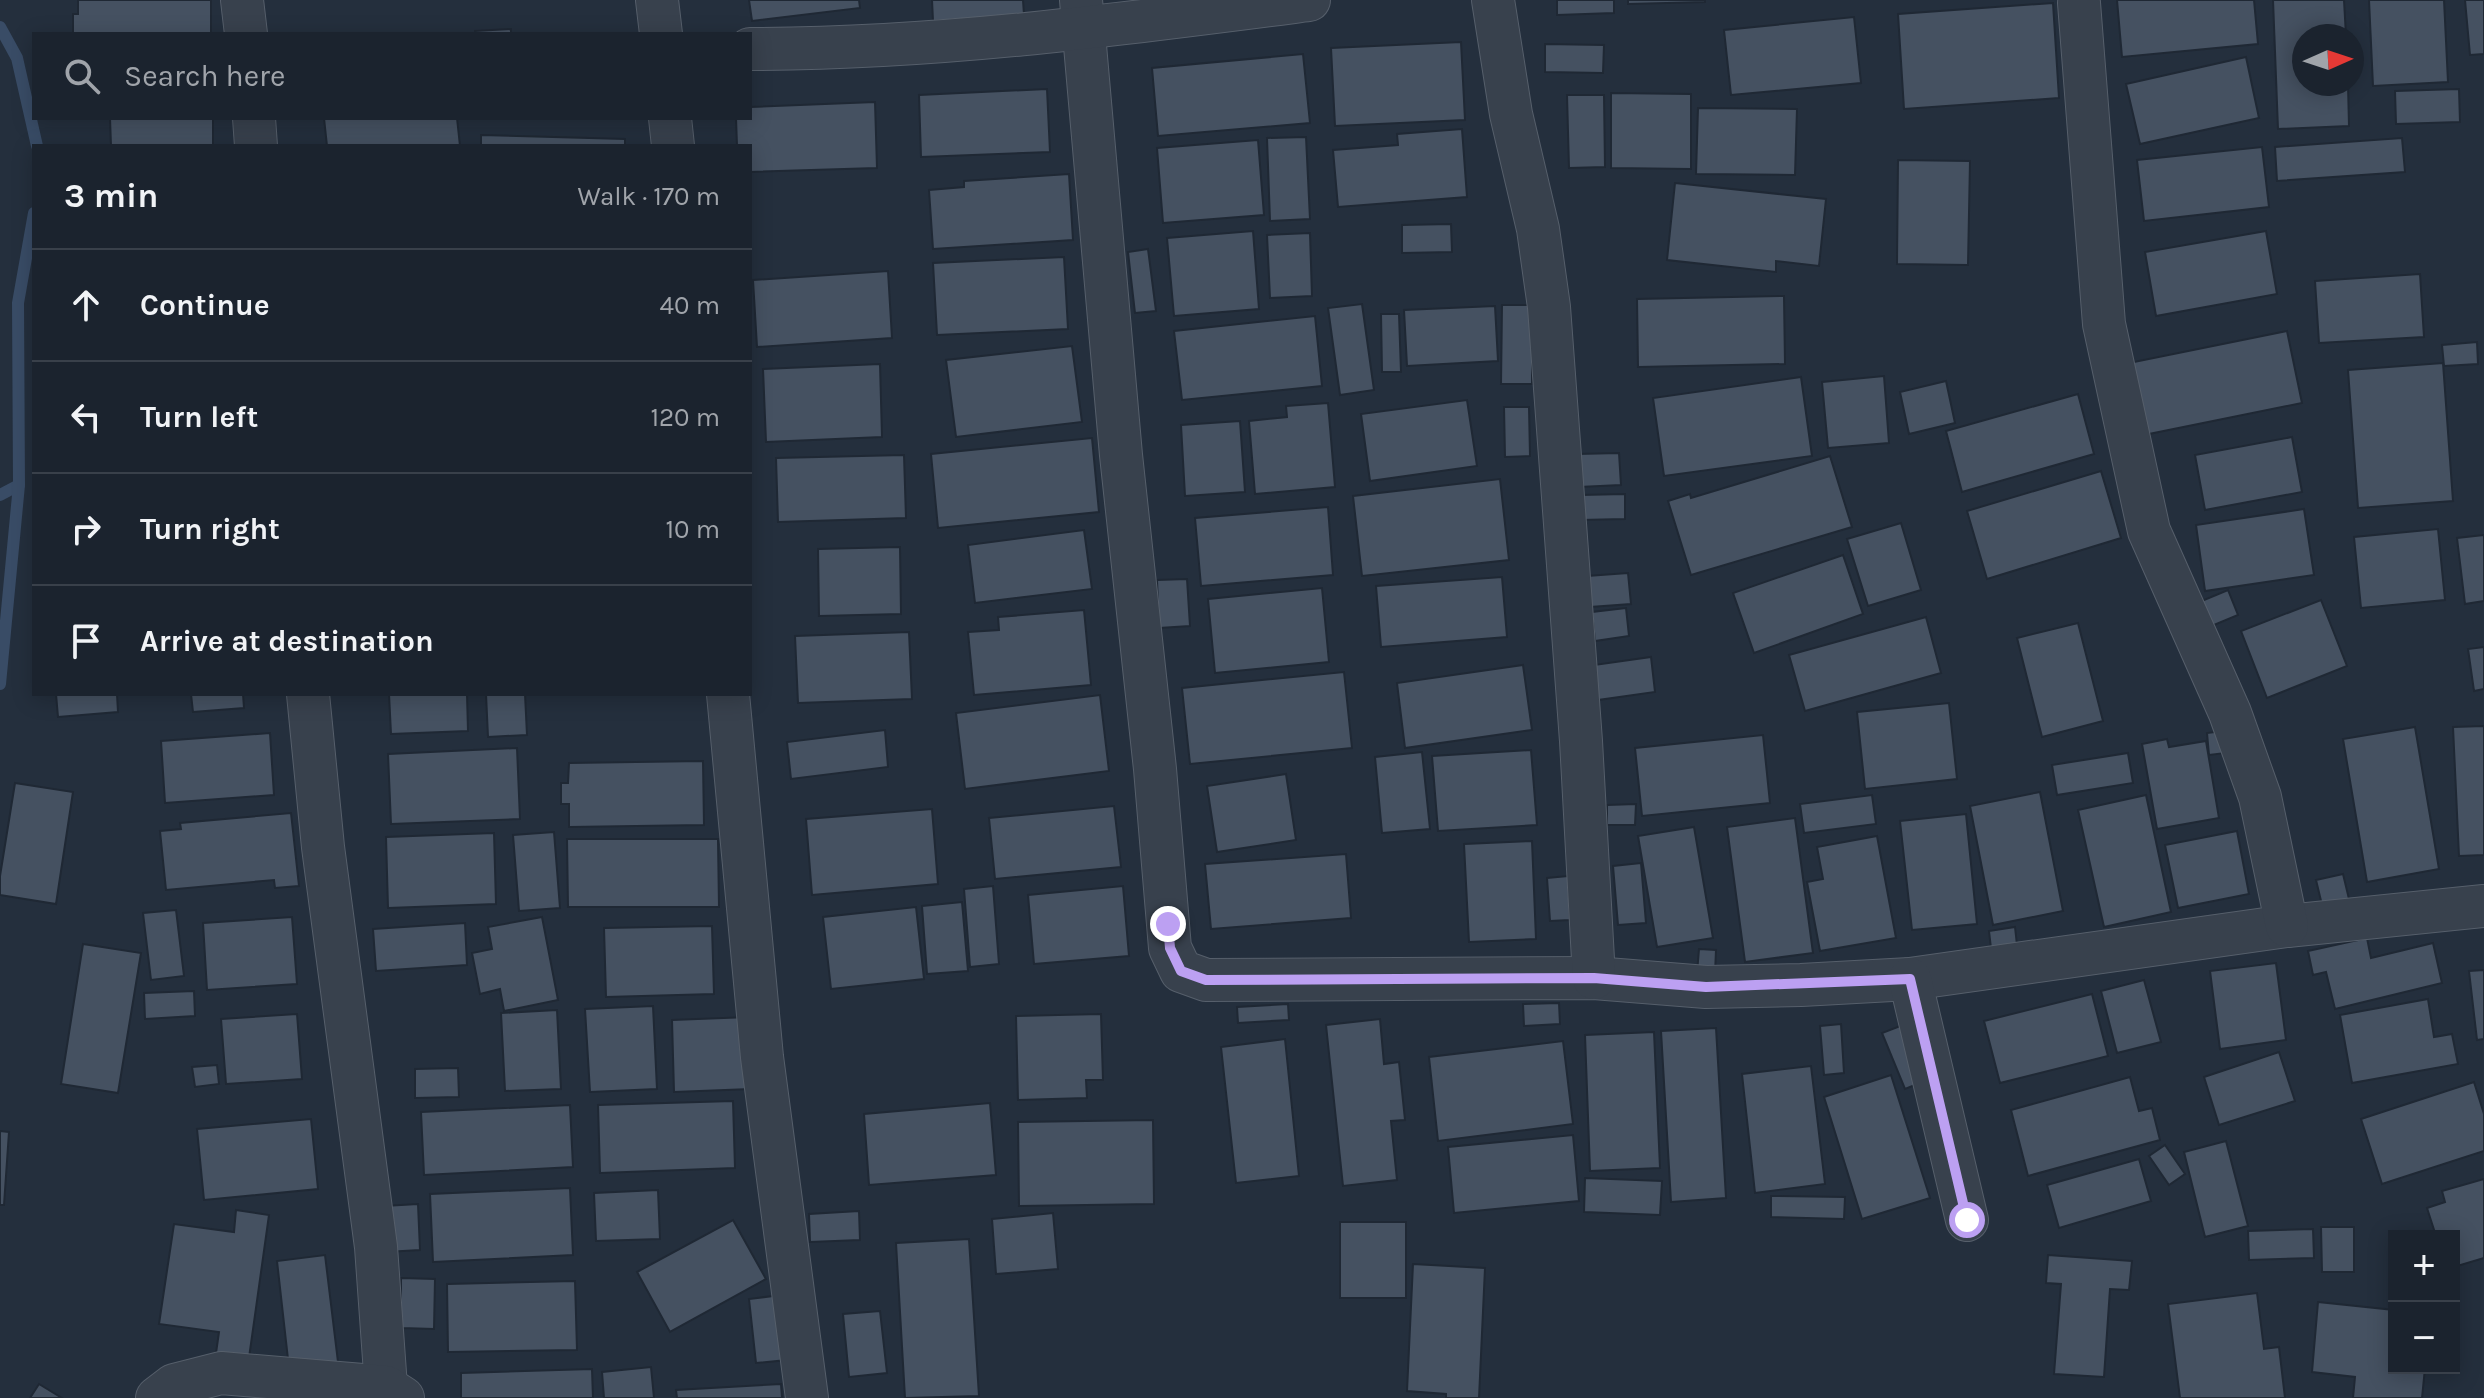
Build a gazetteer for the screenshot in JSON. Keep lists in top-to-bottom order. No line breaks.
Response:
{"north":"right","page":{"search":"Search here","heading":["3 min","Walk · 170 m"],"list":[["Continue","40 m"],["Turn left","120 m"],["Turn right","10 m"],"Arrive at destination"],"map_buttons":["+","−"]}}
